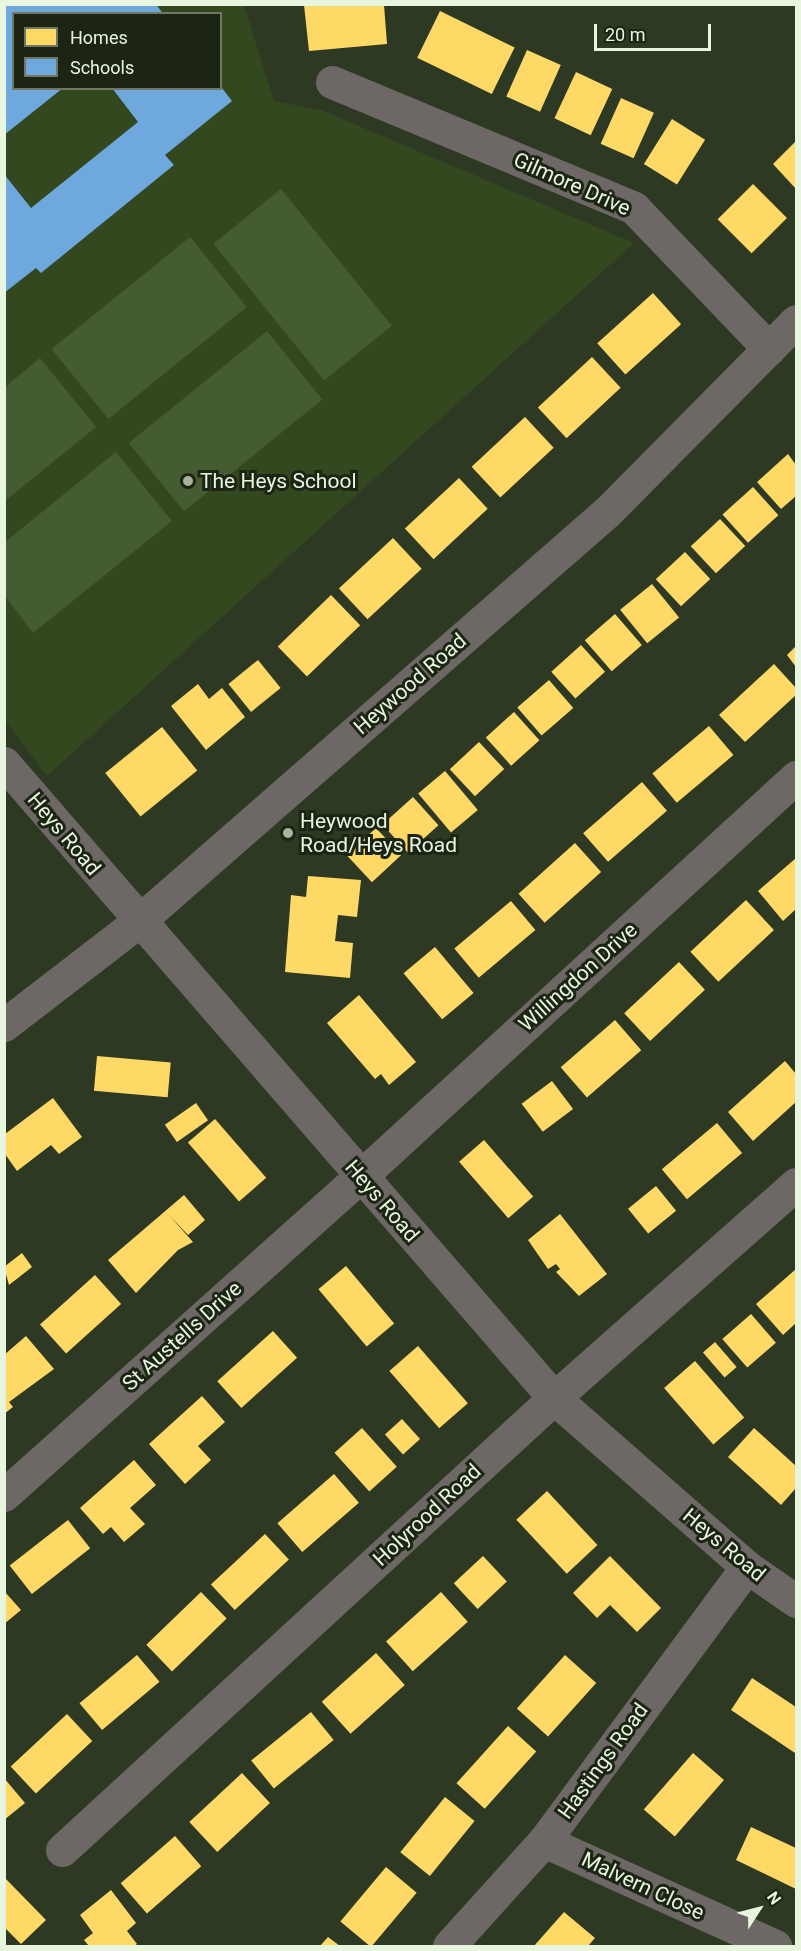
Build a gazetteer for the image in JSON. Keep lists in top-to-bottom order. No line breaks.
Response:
{"streets":{"street":["Gilmore Drive","Heywood Road","Heys Road","Willingdon Drive","St Austells Drive","Holyrood Road","Hastings Road","Malvern Close"]},"crossings":[["Gilmore Drive","Heywood Road"],["Heywood Road","Heys Road"],["Heys Road","Willingdon Drive"],["Heys Road","St Austells Drive"],["Heys Road","Holyrood Road"],["Heys Road","Hastings Road"],["Willingdon Drive","St Austells Drive"],["Hastings Road","Malvern Close"]],"places":["The Heys School","Heywood Road/Heys Road"],"legend":["Homes","Schools"],"scale_bar":"20 m","north":"top right"}
